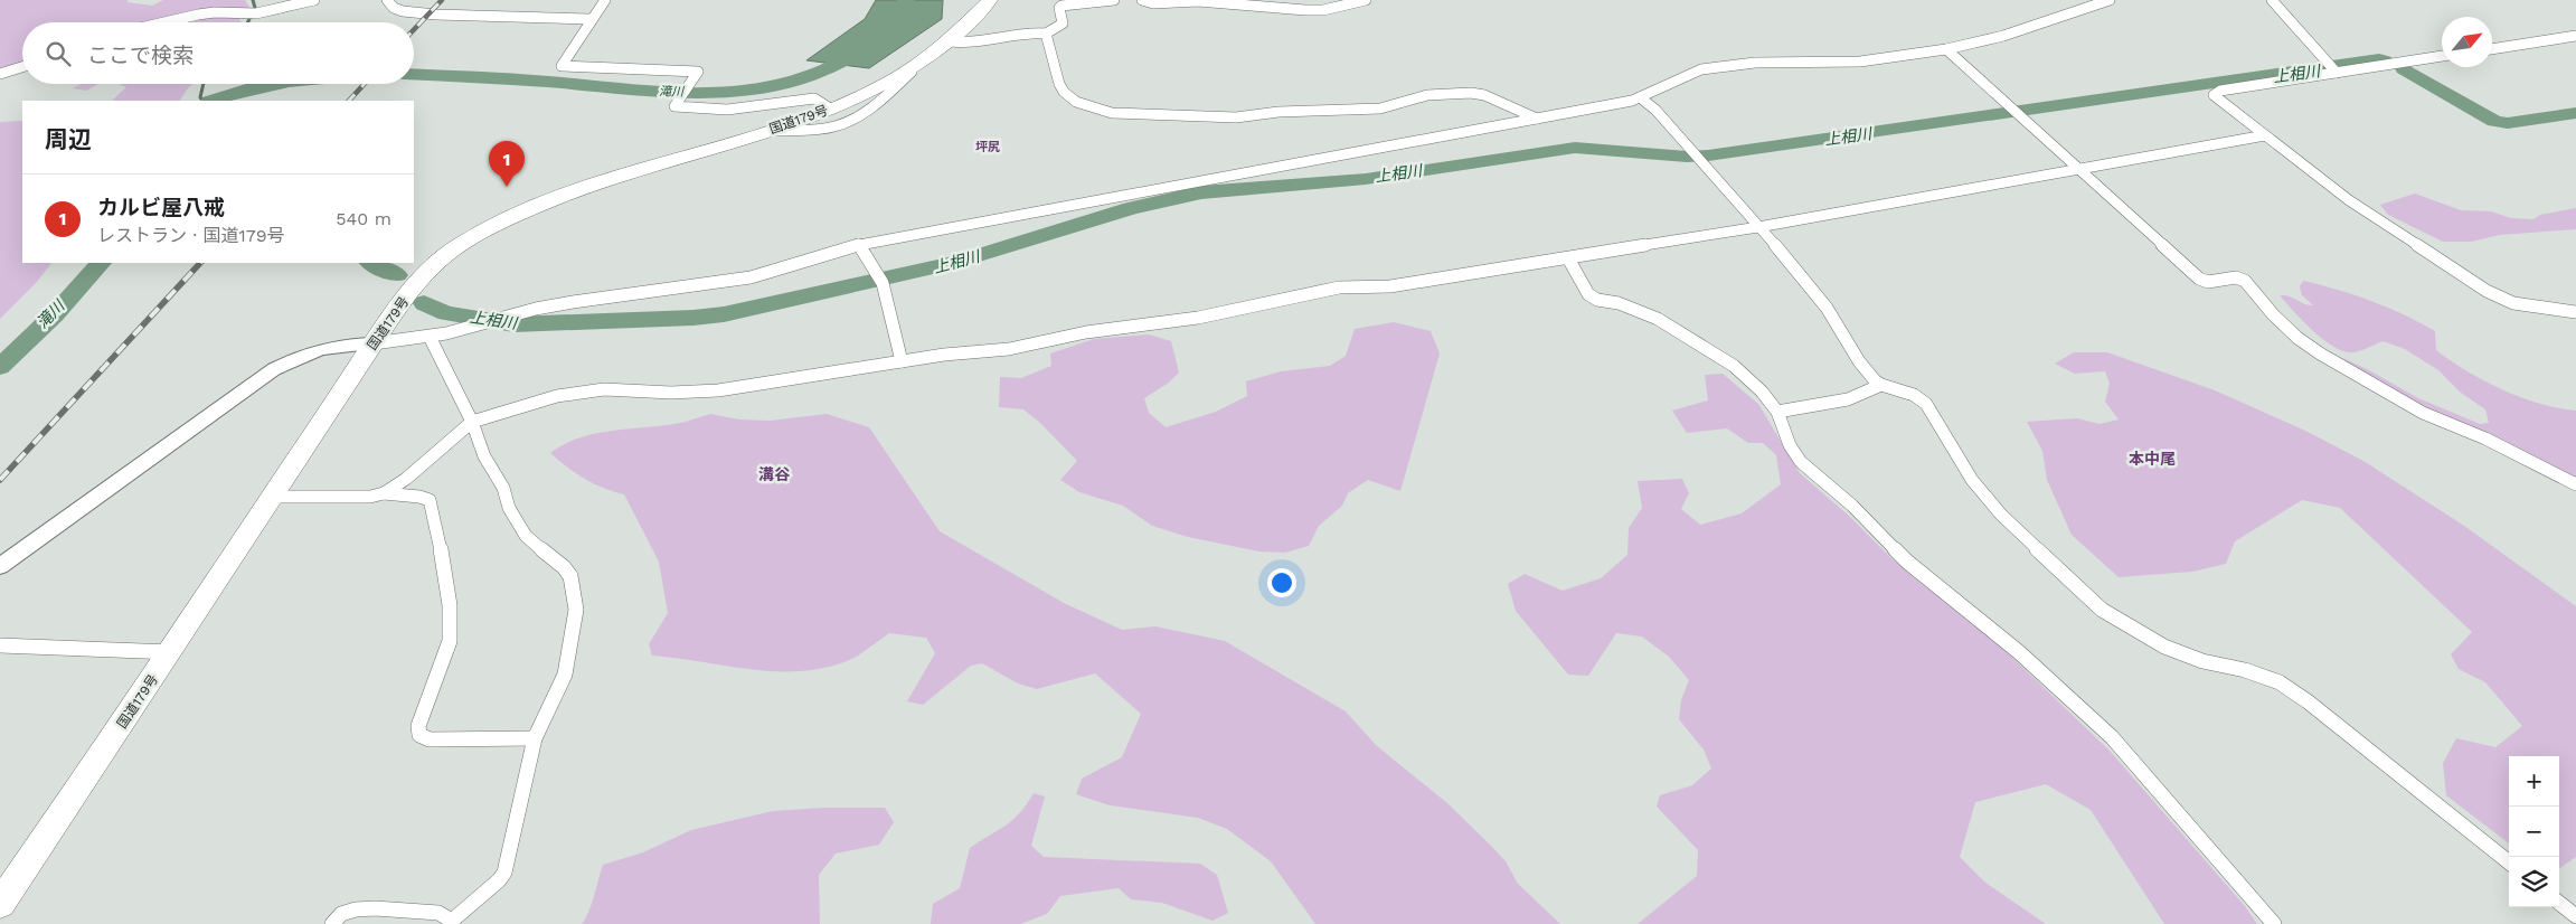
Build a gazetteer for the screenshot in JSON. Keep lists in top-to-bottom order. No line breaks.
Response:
{"streets":{"highway":["国道179号"]},"districts":["坪尻","本中尾","溝谷"],"water":["上相川","滝川"],"north":"top right","page":{"search":"ここで検索","heading":"周辺","pins":"1","list":[{"mark":"1","name":"カルビ屋八戒","note":"レストラン · 国道179号","value":"540 m"}],"map_buttons":["+","−"]}}
